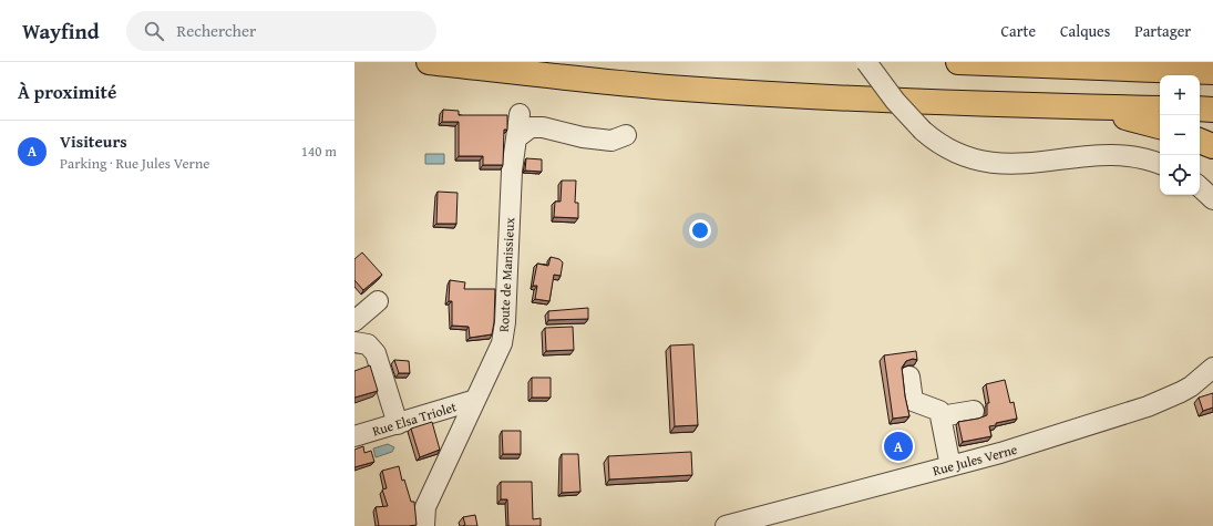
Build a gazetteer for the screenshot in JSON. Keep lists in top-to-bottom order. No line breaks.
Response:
{"streets":{"street":["Route de Manissieux","Rue Elsa Triolet","Rue Jules Verne"]},"crossings":[["Route de Manissieux","Rue Elsa Triolet"]],"page":{"header":"Wayfind","search":"Rechercher","nav":["Carte","Calques","Partager"],"heading":"À proximité","map_buttons":["+","−"],"list":[{"mark":"A","name":"Visiteurs","note":"Parking · Rue Jules Verne","value":"140 m"}],"pins":"A"}}
